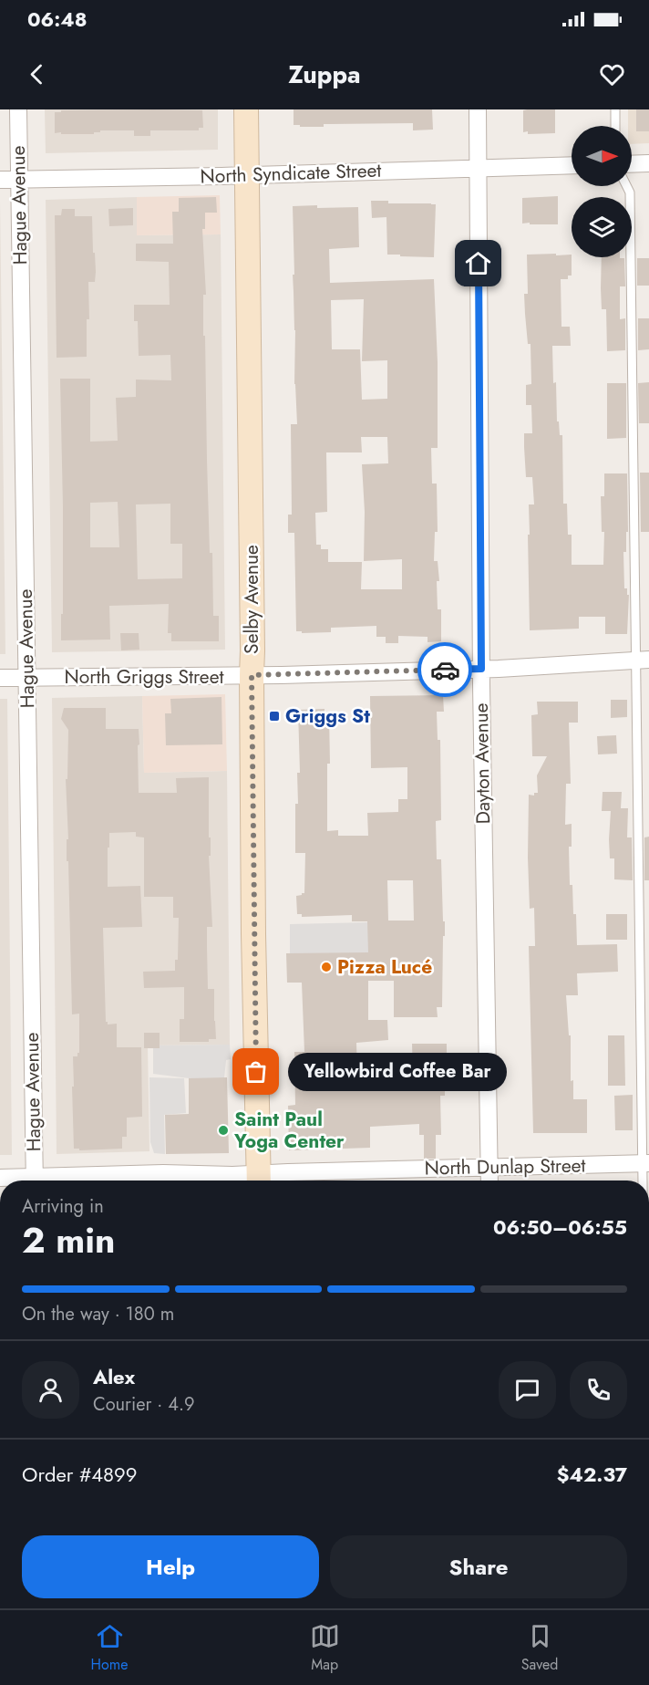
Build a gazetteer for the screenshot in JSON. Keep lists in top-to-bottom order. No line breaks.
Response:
{"streets":{"street":["North Syndicate Street","Hague Avenue","Selby Avenue","North Griggs Street","Dayton Avenue","North Dunlap Street"]},"crossings":[["North Syndicate Street","Hague Avenue"],["North Syndicate Street","Selby Avenue"],["North Syndicate Street","Dayton Avenue"],["Hague Avenue","North Griggs Street"],["Selby Avenue","North Griggs Street"],["Selby Avenue","North Dunlap Street"],["North Griggs Street","Dayton Avenue"],["Dayton Avenue","North Dunlap Street"]],"places":{"transit":["Griggs St"],"other":["Pizza Lucé","Yellowbird Coffee Bar","Saint Paul Yoga Center"]},"north":"right","page":{"status":"06:48","header":"Zuppa","bubble":"Yellowbird Coffee Bar","heading":["2 min","Arriving in","06:50–06:55"],"panel":["Alex","Courier · 4.9","Order #4899","$42.37"],"bar":"On the way · 180 m","buttons":["Help","Share"],"tabs":["Home","Map","Saved"]}}
